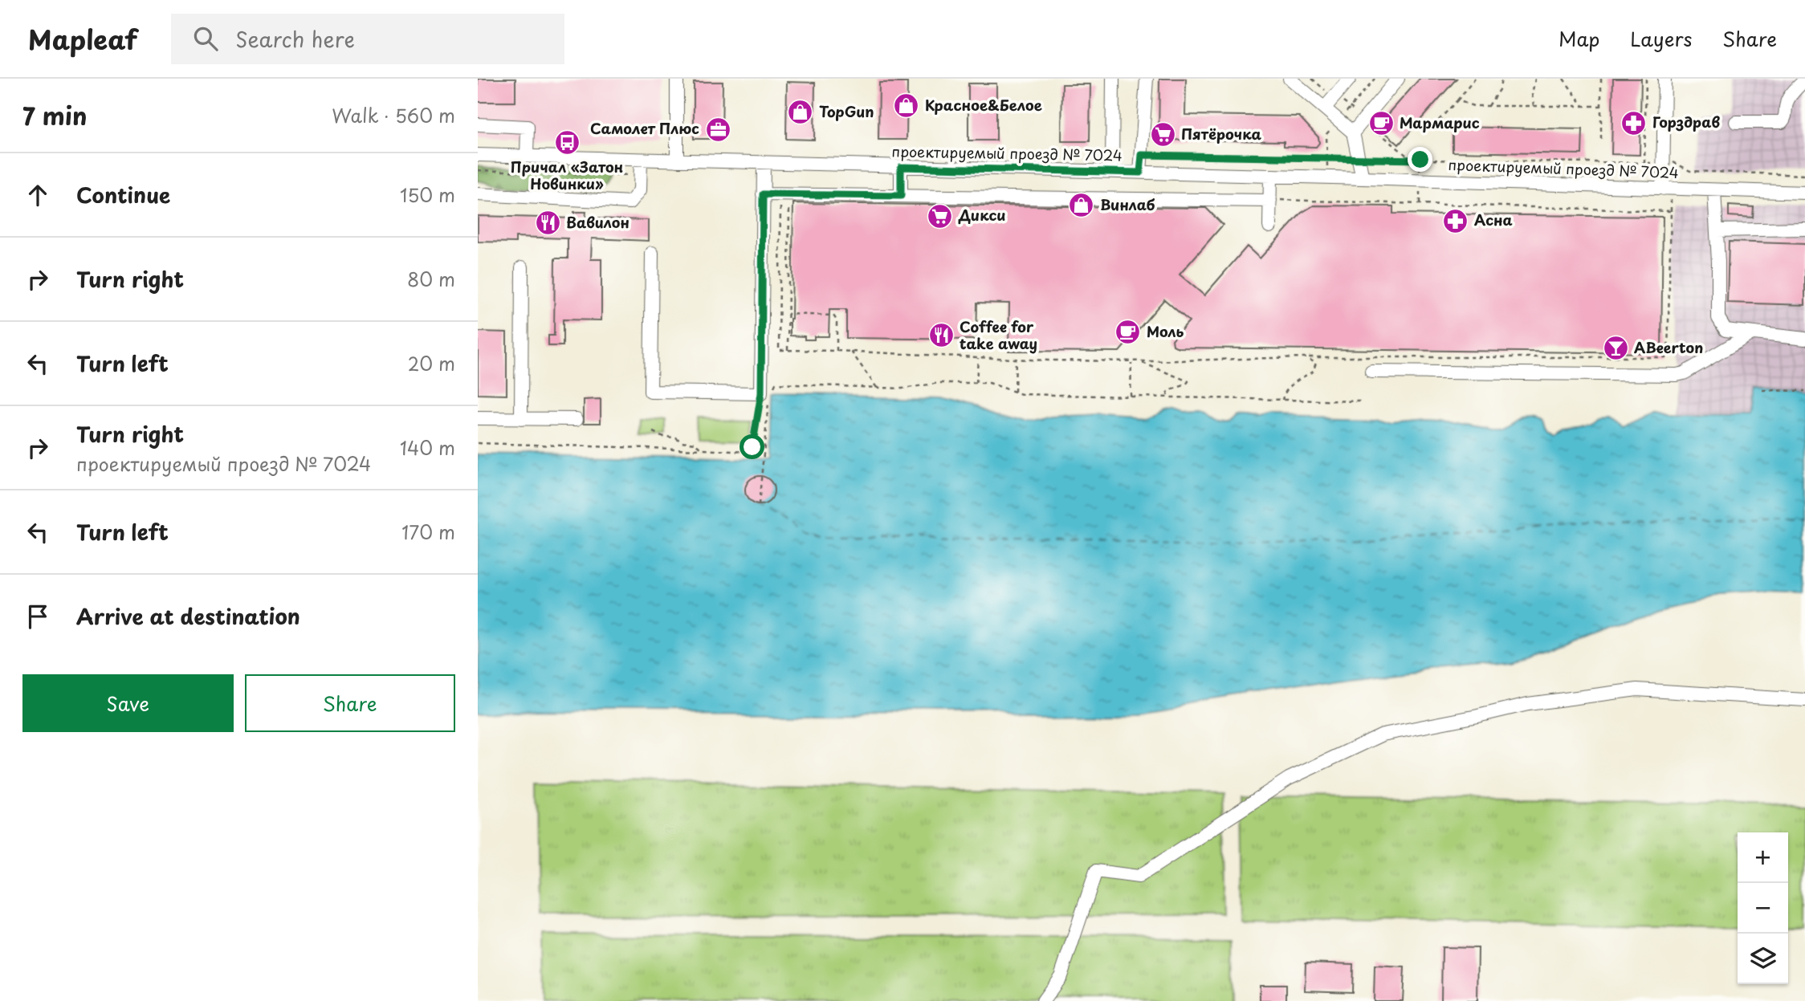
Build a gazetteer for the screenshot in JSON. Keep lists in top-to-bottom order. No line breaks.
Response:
{"streets":{"street":["проектируемый проезд № 7024"]},"places":{"shop":["Красное&Белое","TopGun","Винлаб"],"pharmacy":["Горздрав","Асна"],"cafe":["Мармарис","Моль"],"office":["Самолет Плюс"],"supermarket":["Пятёрочка","Дикси"],"bus stop":["Причал «Затон Новинки»"],"restaurant":["Вавилон","Coffee for take away"],"bar":["ABeerton"]},"page":{"header":"Mapleaf","search":"Search here","nav":["Map","Layers","Share"],"heading":["7 min","Walk · 560 m"],"list":[["Continue","150 m"],["Turn right","80 m"],["Turn left","20 m"],["Turn right","проектируемый проезд № 7024","140 m"],["Turn left","170 m"],"Arrive at destination"],"buttons":["Save","Share"],"map_buttons":["+","−"]}}
